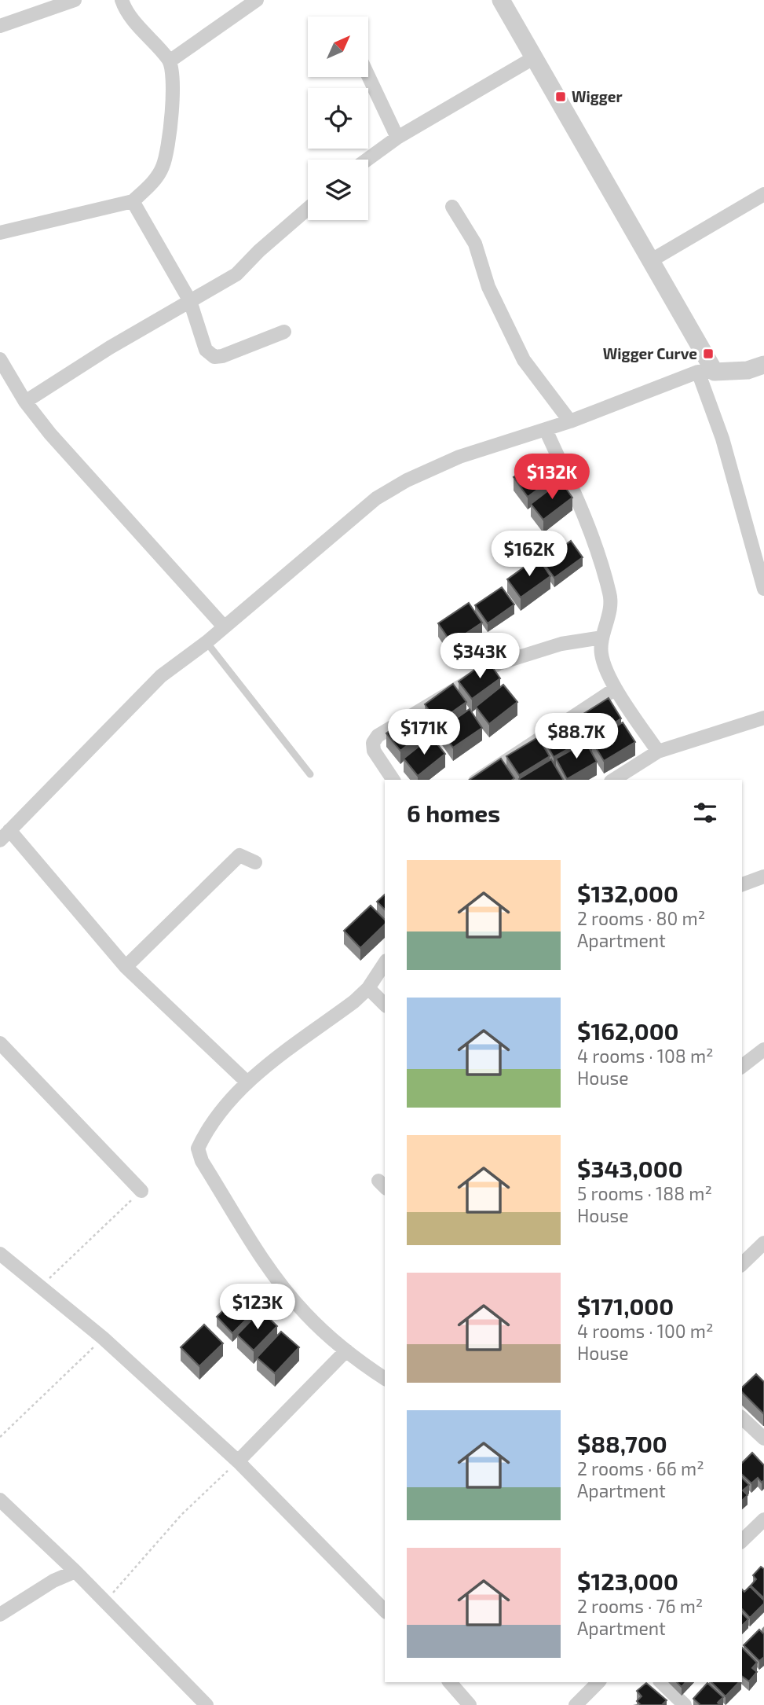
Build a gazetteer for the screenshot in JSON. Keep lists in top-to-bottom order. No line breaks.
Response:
{"places":{"transit":["Wigger","Wigger Curve"]},"north":"top right","page":{"price":["$132K","$162K","$343K","$171K","$88.7K","$123K"],"heading":"6 homes","list":[{"name":"$132,000","note":"2 rooms · 80 m² · Apartment"},{"name":"$162,000","note":"4 rooms · 108 m² · House"},{"name":"$343,000","note":"5 rooms · 188 m² · House"},{"name":"$171,000","note":"4 rooms · 100 m² · House"},{"name":"$88,700","note":"2 rooms · 66 m² · Apartment"},{"name":"$123,000","note":"2 rooms · 76 m² · Apartment"}]}}
